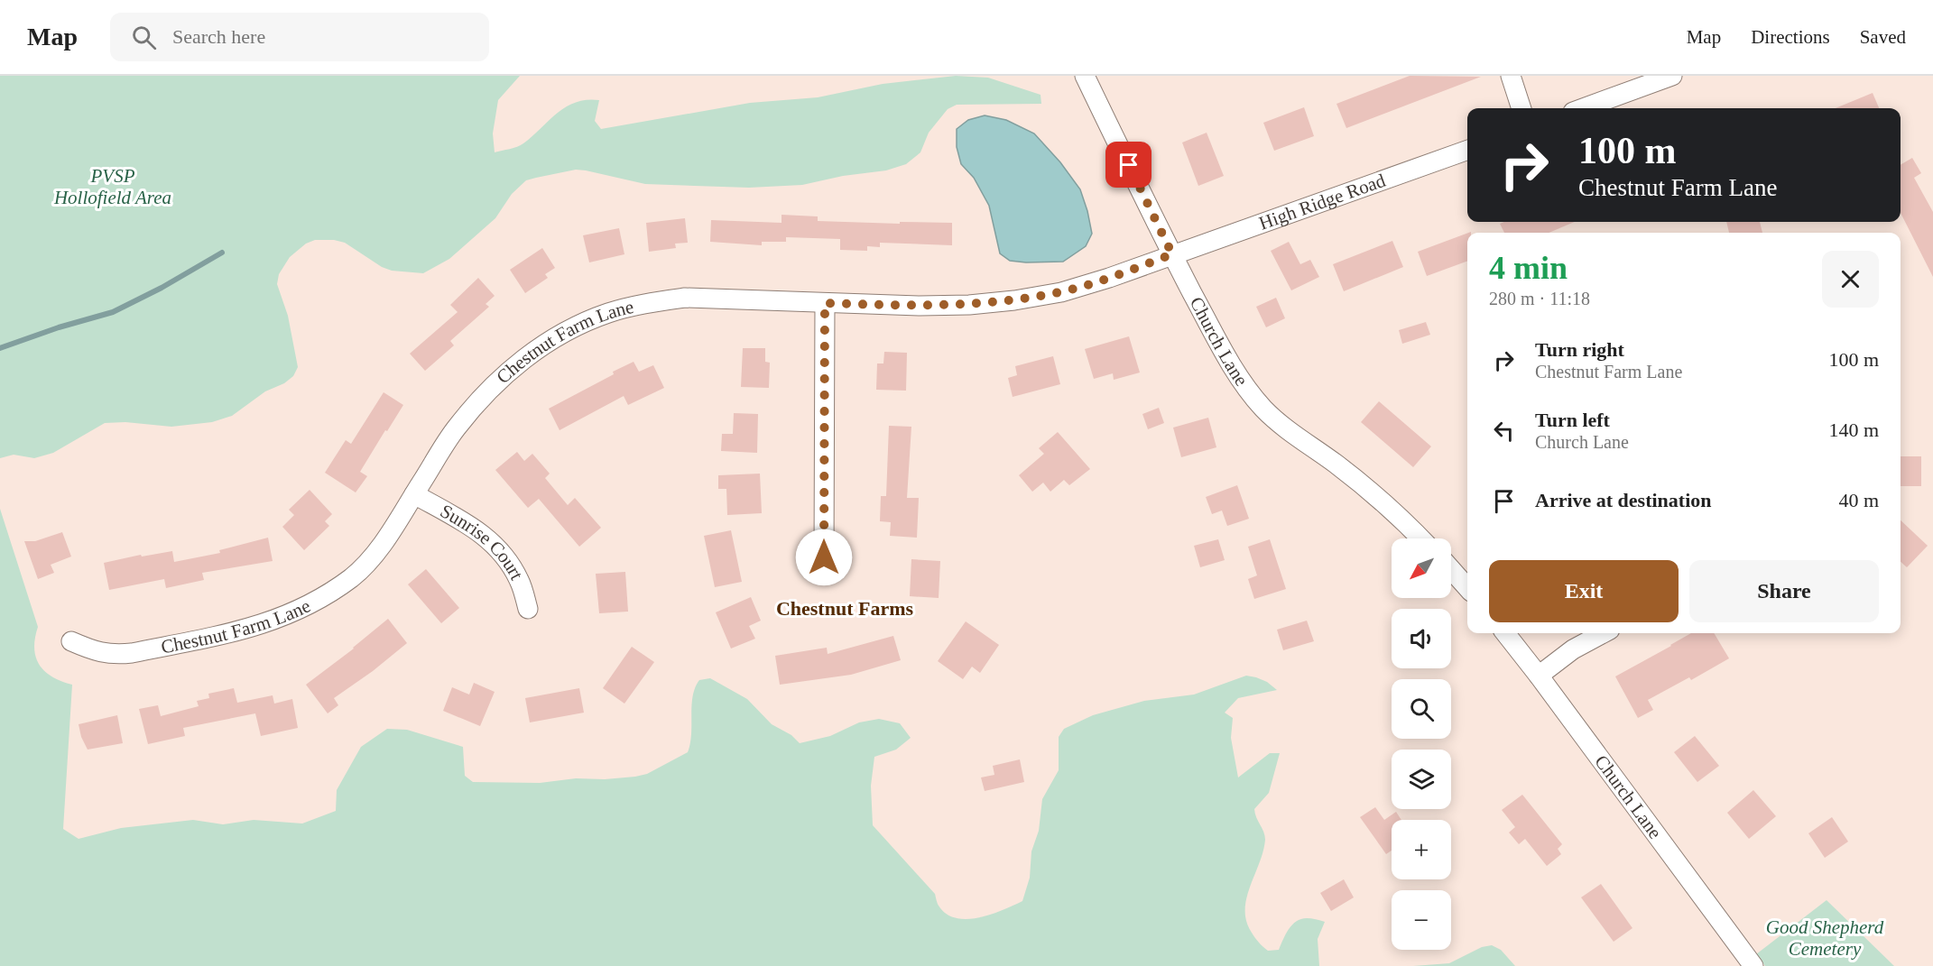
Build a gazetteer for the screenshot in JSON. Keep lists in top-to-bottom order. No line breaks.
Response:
{"streets":{"street":["High Ridge Road","Church Lane","Chestnut Farm Lane","Sunrise Court"]},"crossings":[["High Ridge Road","Church Lane"],["High Ridge Road","Chestnut Farm Lane"],["Church Lane","Chestnut Farm Lane"],["Chestnut Farm Lane","Sunrise Court"]],"districts":["Chestnut Farms"],"parks":["PVSP Hollofield Area","Good Shepherd Cemetery"],"north":"bottom left","page":{"header":"Map","search":"Search here","nav":["Map","Directions","Saved"],"turn":["100 m","Chestnut Farm Lane"],"heading":["4 min","280 m · 11:18"],"list":[{"name":"Turn right","note":"Chestnut Farm Lane","value":"100 m"},{"name":"Turn left","note":"Church Lane","value":"140 m"},{"name":"Arrive at destination","value":"40 m"}],"map_buttons":["+","−"],"buttons":["Exit","Share"]}}
